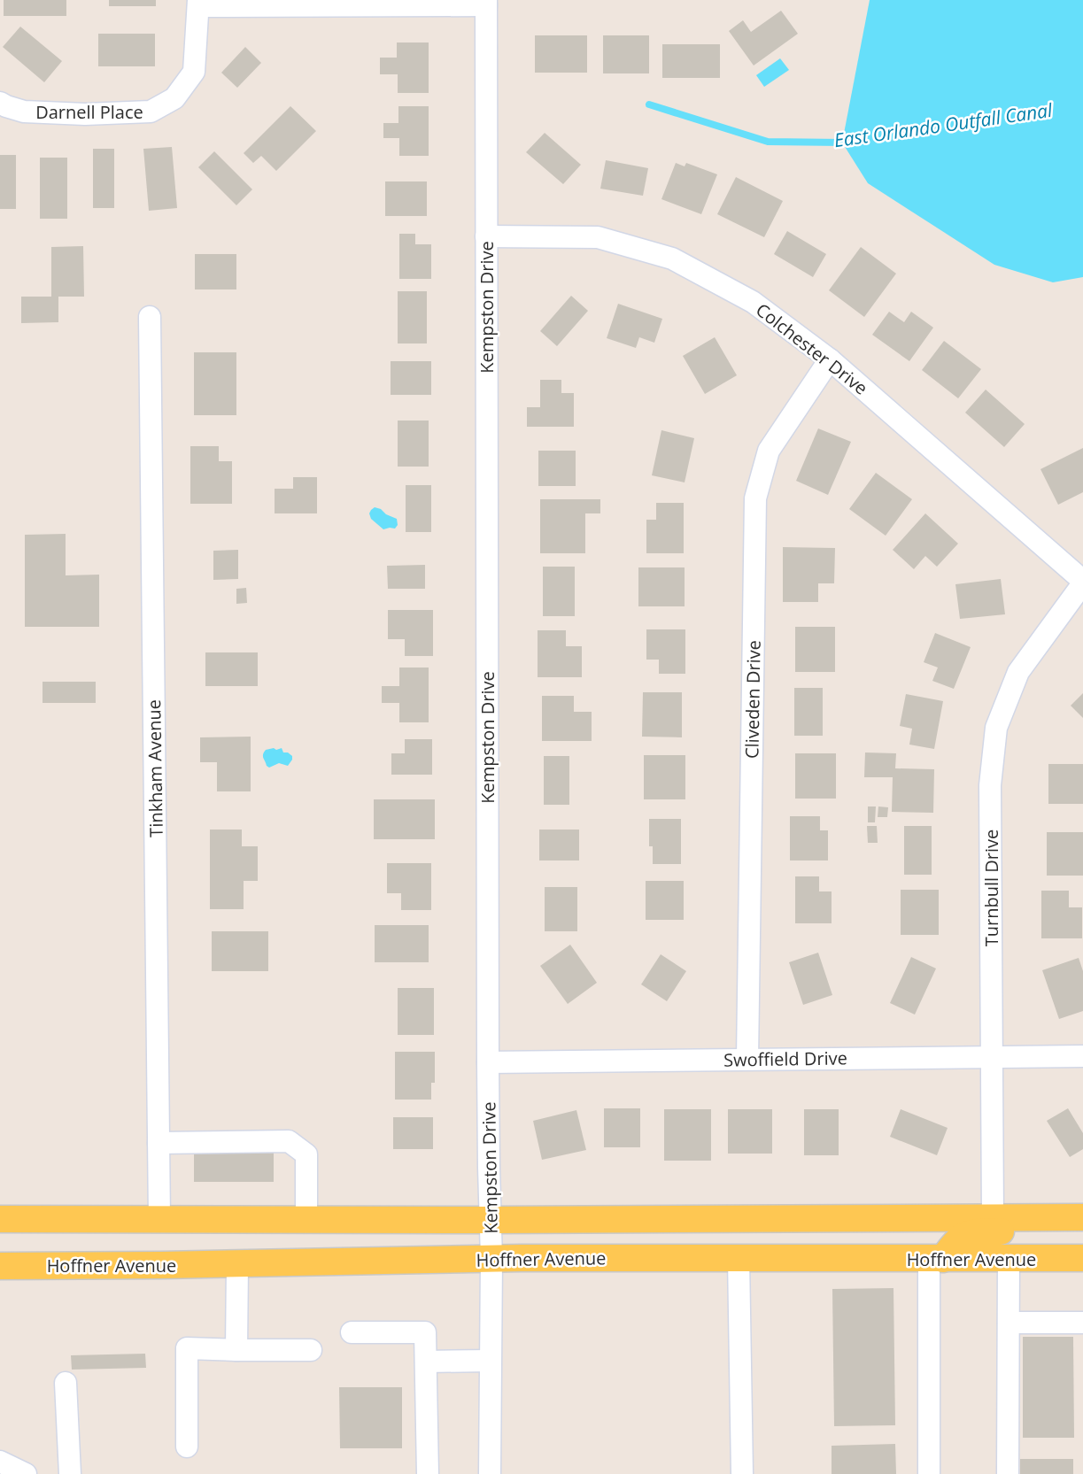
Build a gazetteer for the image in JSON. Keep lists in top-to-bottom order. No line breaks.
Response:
{"streets":{"main road":["Hoffner Avenue"],"street":["Darnell Place","Kempston Drive","Colchester Drive","Cliveden Drive","Tinkham Avenue","Turnbull Drive","Swoffield Drive"]},"crossings":[["Kempston Drive","Colchester Drive"],["Kempston Drive","Swoffield Drive"],["Kempston Drive","Hoffner Avenue"],["Colchester Drive","Cliveden Drive"],["Colchester Drive","Turnbull Drive"],["Cliveden Drive","Swoffield Drive"],["Turnbull Drive","Swoffield Drive"]],"water":["East Orlando Outfall Canal"]}
